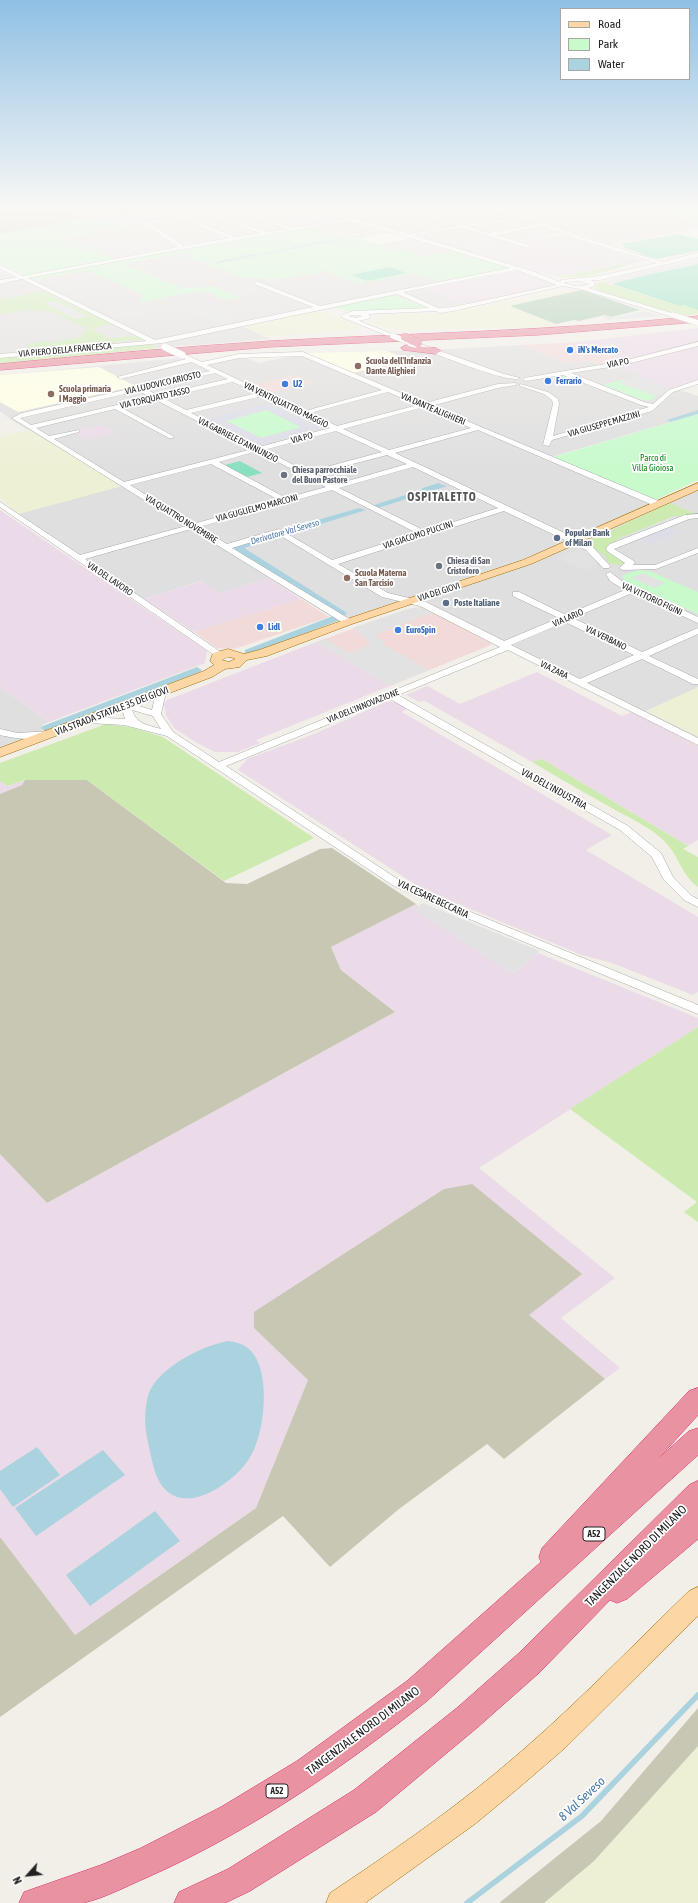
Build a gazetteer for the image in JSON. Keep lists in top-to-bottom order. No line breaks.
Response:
{"streets":{"highway":["A52","TANGENZIALE NORD DI MILANO"],"main road":["VIA DEI GIOVI","VIA STRADA STATALE 35 DEI GIOVI"],"street":["VIA PIERO DELLA FRANCESCA","VIA PO","VIA LUDOVICO ARIOSTO","VIA TORQUATO TASSO","VIA VENTIQUATTRO MAGGIO","VIA DANTE ALIGHIERI","VIA GIUSEPPE MAZZINI","VIA GABRIELE D'ANNUNZIO","VIA GUGLIELMO MARCONI","VIA QUATTRO NOVEMBRE","VIA GIACOMO PUCCINI","VIA DEL LAVORO","VIA VITTORIO FIGINI","VIA LARIO","VIA VERBANO","VIA ZARA","VIA DELL'INNOVAZIONE","VIA DELL'INDUSTRIA","VIA CESARE BECCARIA"]},"crossings":[["VIA PIERO DELLA FRANCESCA","VIA VENTIQUATTRO MAGGIO"],["VIA PO","VIA VENTIQUATTRO MAGGIO"],["VIA PO","VIA DANTE ALIGHIERI"],["VIA PO","VIA GABRIELE D'ANNUNZIO"],["VIA PO","VIA QUATTRO NOVEMBRE"],["VIA LUDOVICO ARIOSTO","VIA VENTIQUATTRO MAGGIO"],["VIA LUDOVICO ARIOSTO","VIA GABRIELE D'ANNUNZIO"],["VIA LUDOVICO ARIOSTO","VIA QUATTRO NOVEMBRE"],["VIA TORQUATO TASSO","VIA VENTIQUATTRO MAGGIO"],["VIA TORQUATO TASSO","VIA GABRIELE D'ANNUNZIO"],["VIA TORQUATO TASSO","VIA QUATTRO NOVEMBRE"],["VIA VENTIQUATTRO MAGGIO","VIA DANTE ALIGHIERI"],["VIA VENTIQUATTRO MAGGIO","VIA GUGLIELMO MARCONI"],["VIA VENTIQUATTRO MAGGIO","VIA GIACOMO PUCCINI"],["VIA VENTIQUATTRO MAGGIO","VIA DEI GIOVI"],["VIA VENTIQUATTRO MAGGIO","VIA VITTORIO FIGINI"],["VIA DANTE ALIGHIERI","VIA DEI GIOVI"],["VIA GABRIELE D'ANNUNZIO","VIA GUGLIELMO MARCONI"],["VIA GABRIELE D'ANNUNZIO","VIA GIACOMO PUCCINI"],["VIA GUGLIELMO MARCONI","VIA QUATTRO NOVEMBRE"],["VIA GUGLIELMO MARCONI","VIA DEL LAVORO"],["VIA QUATTRO NOVEMBRE","VIA DEI GIOVI"],["VIA DEL LAVORO","VIA STRADA STATALE 35 DEI GIOVI"],["VIA DEI GIOVI","VIA VITTORIO FIGINI"],["VIA DEI GIOVI","VIA ZARA"],["VIA DEI GIOVI","VIA STRADA STATALE 35 DEI GIOVI"],["VIA VITTORIO FIGINI","VIA LARIO"],["VIA LARIO","VIA VERBANO"],["VIA LARIO","VIA ZARA"],["VIA LARIO","VIA DELL'INNOVAZIONE"],["VIA ZARA","VIA DELL'INNOVAZIONE"],["VIA DELL'INNOVAZIONE","VIA DELL'INDUSTRIA"],["VIA DELL'INNOVAZIONE","VIA CESARE BECCARIA"]],"districts":["OSPITALETTO"],"water":["Derivatore Val Seveso","8 Val Seveso"],"parks":["Parco di Villa Gioiosa"],"places":["iN's Mercato","Scuola dell'Infanzia Dante Alighieri","Ferrario","U2","Scuola primaria I Maggio","Chiesa parrocchiale del Buon Pastore","Popular Bank of Milan","Chiesa di San Cristoforo","Scuola Materna San Tarcisio","Poste Italiane","Lidl","EuroSpin"],"legend":["Road","Park","Water"],"north":"bottom left"}
